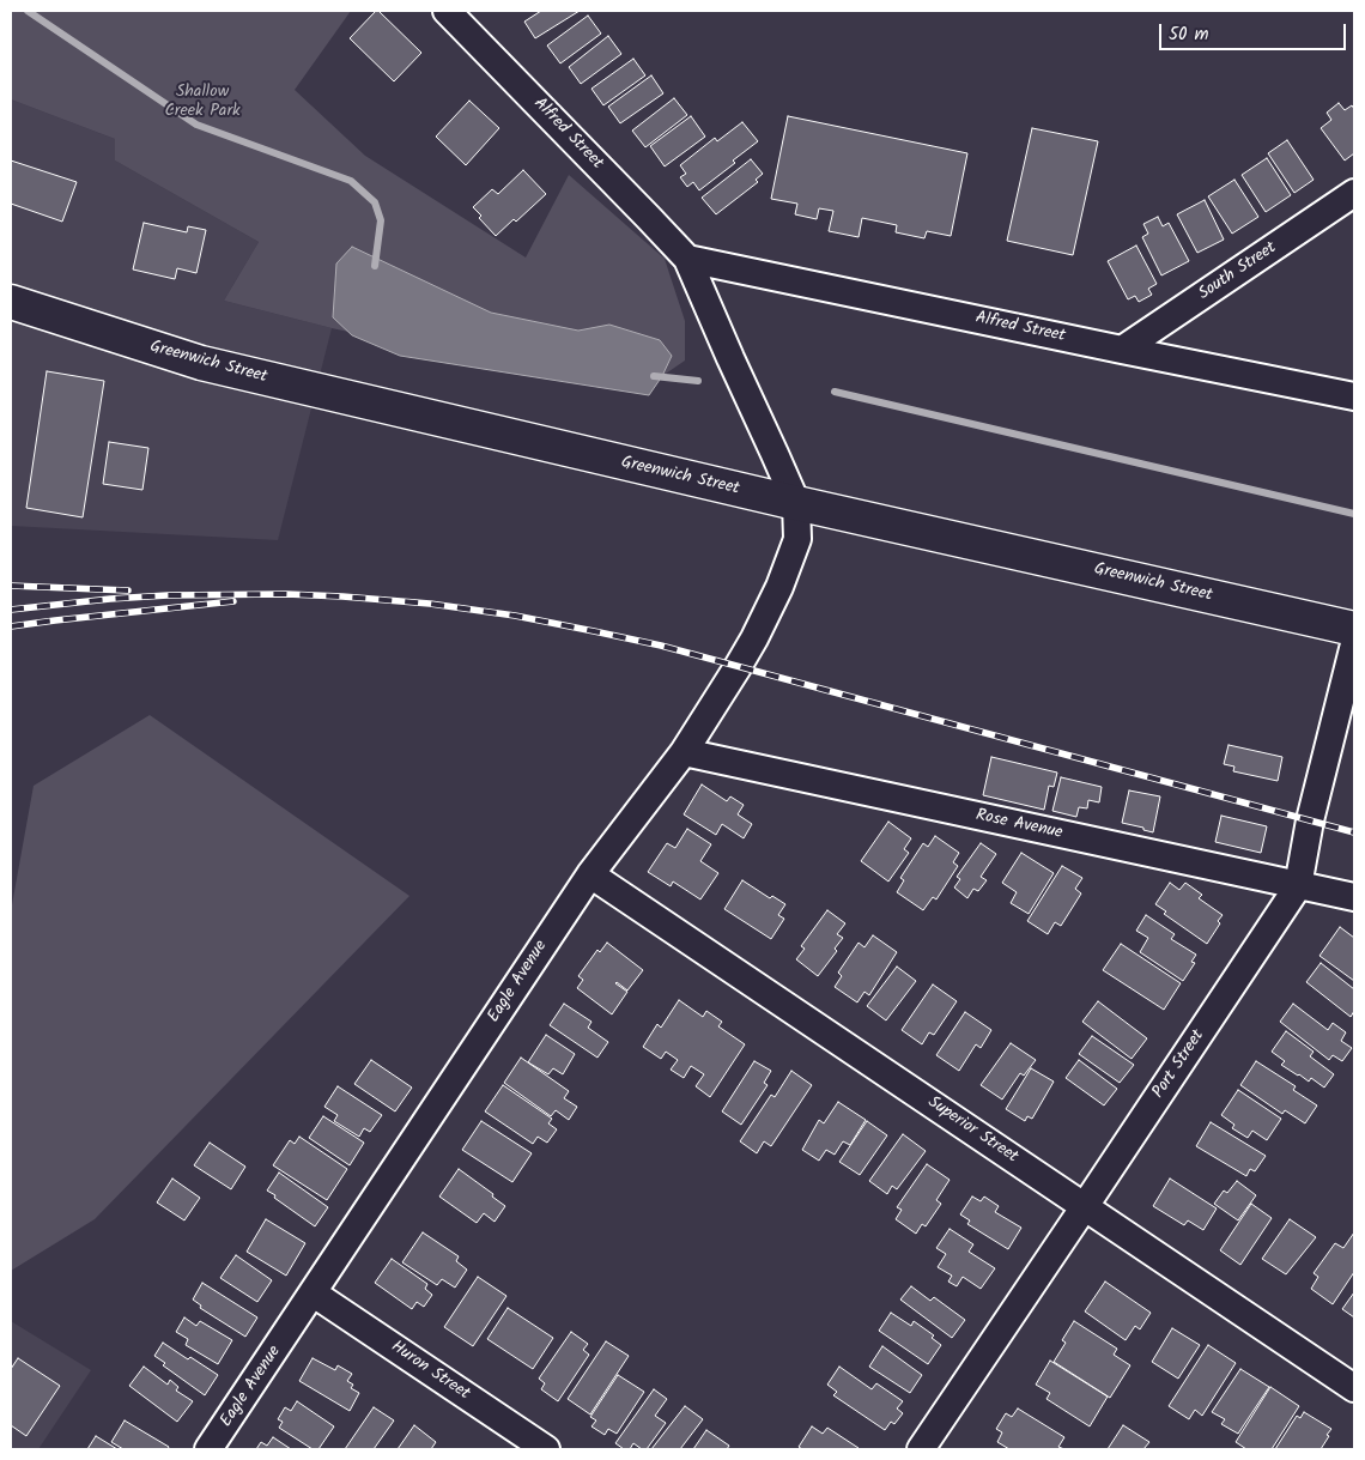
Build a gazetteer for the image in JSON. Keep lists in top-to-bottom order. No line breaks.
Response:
{"streets":{"street":["Alfred Street","South Street","Greenwich Street","Rose Avenue","Eagle Avenue","Port Street","Superior Street","Huron Street"]},"crossings":[["Alfred Street","South Street"],["Alfred Street","Greenwich Street"],["Alfred Street","Eagle Avenue"],["Greenwich Street","Eagle Avenue"],["Rose Avenue","Eagle Avenue"],["Rose Avenue","Port Street"],["Eagle Avenue","Superior Street"],["Eagle Avenue","Huron Street"],["Port Street","Superior Street"]],"parks":["Shallow Creek Park"],"scale_bar":"50 m"}
